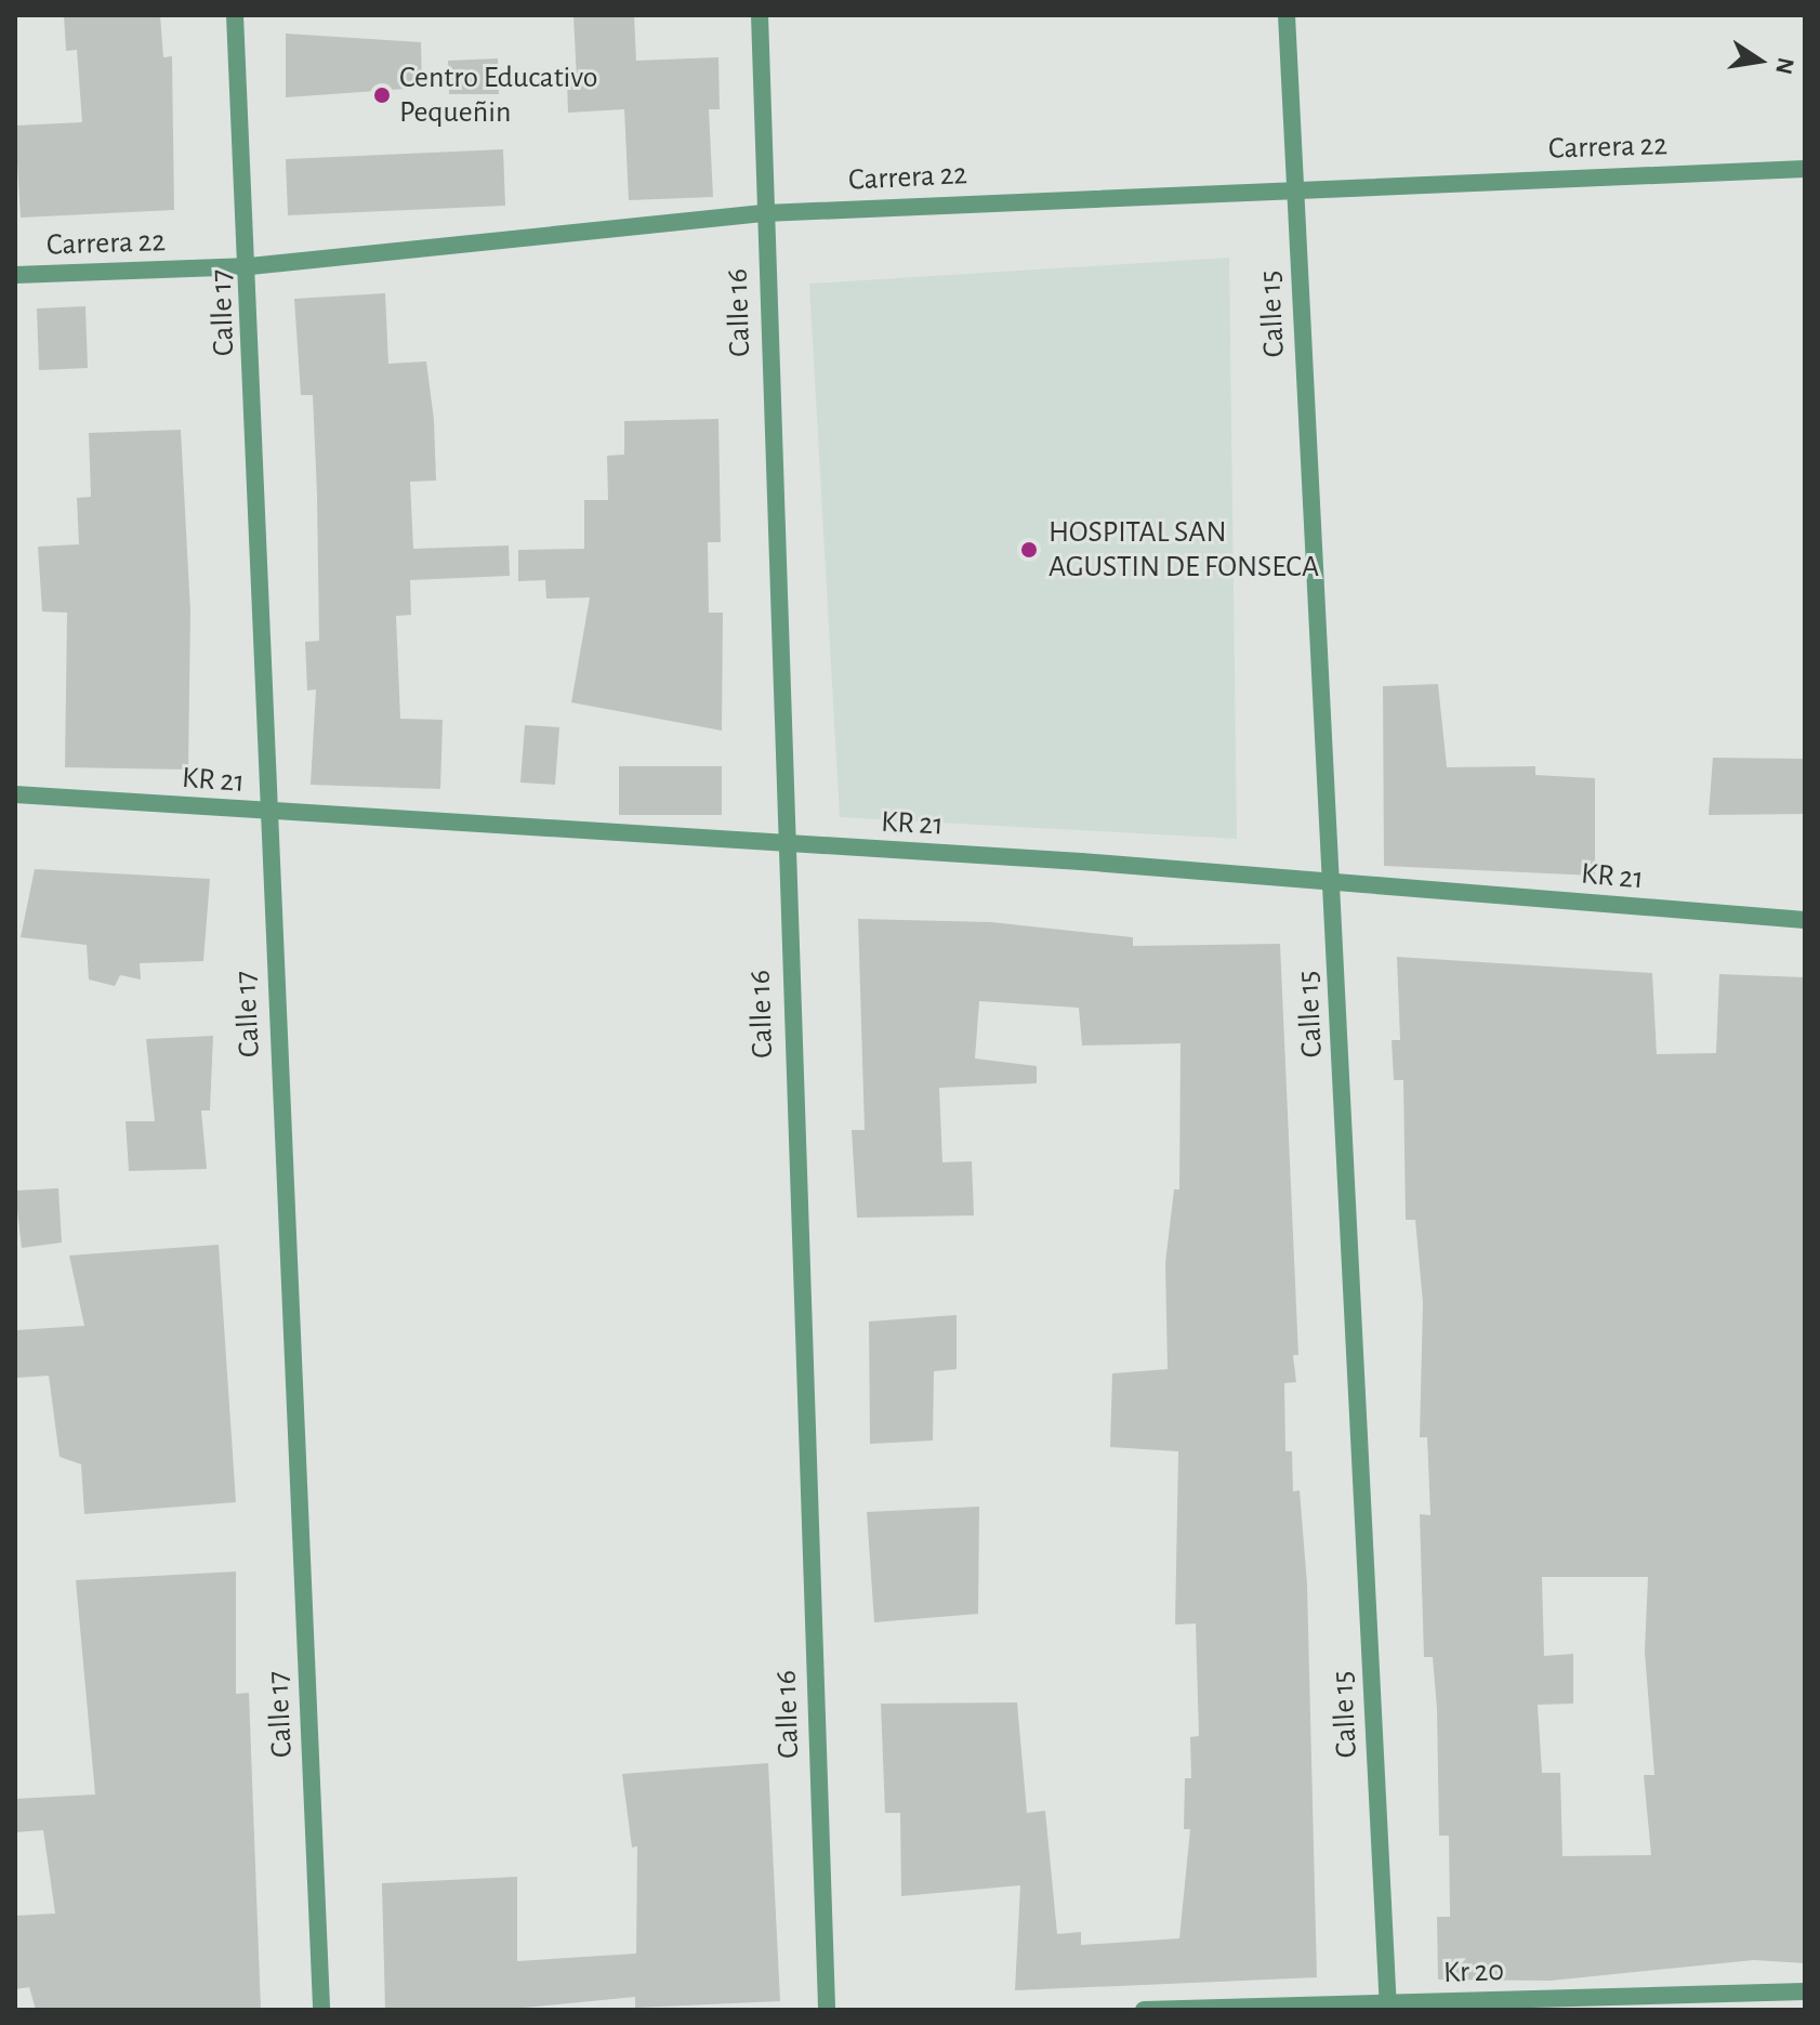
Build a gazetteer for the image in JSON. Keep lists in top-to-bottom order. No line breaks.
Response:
{"streets":{"street":["Carrera 22","Calle 17","Calle 16","Calle 15","KR 21","Kr 20"]},"crossings":[["Carrera 22","Calle 17"],["Carrera 22","Calle 16"],["Carrera 22","Calle 15"],["Calle 17","KR 21"],["Calle 16","KR 21"],["Calle 15","KR 21"],["Calle 15","Kr 20"]],"places":["Centro Educativo Pequeñin","HOSPITAL SAN AGUSTIN DE FONSECA"],"north":"right"}
